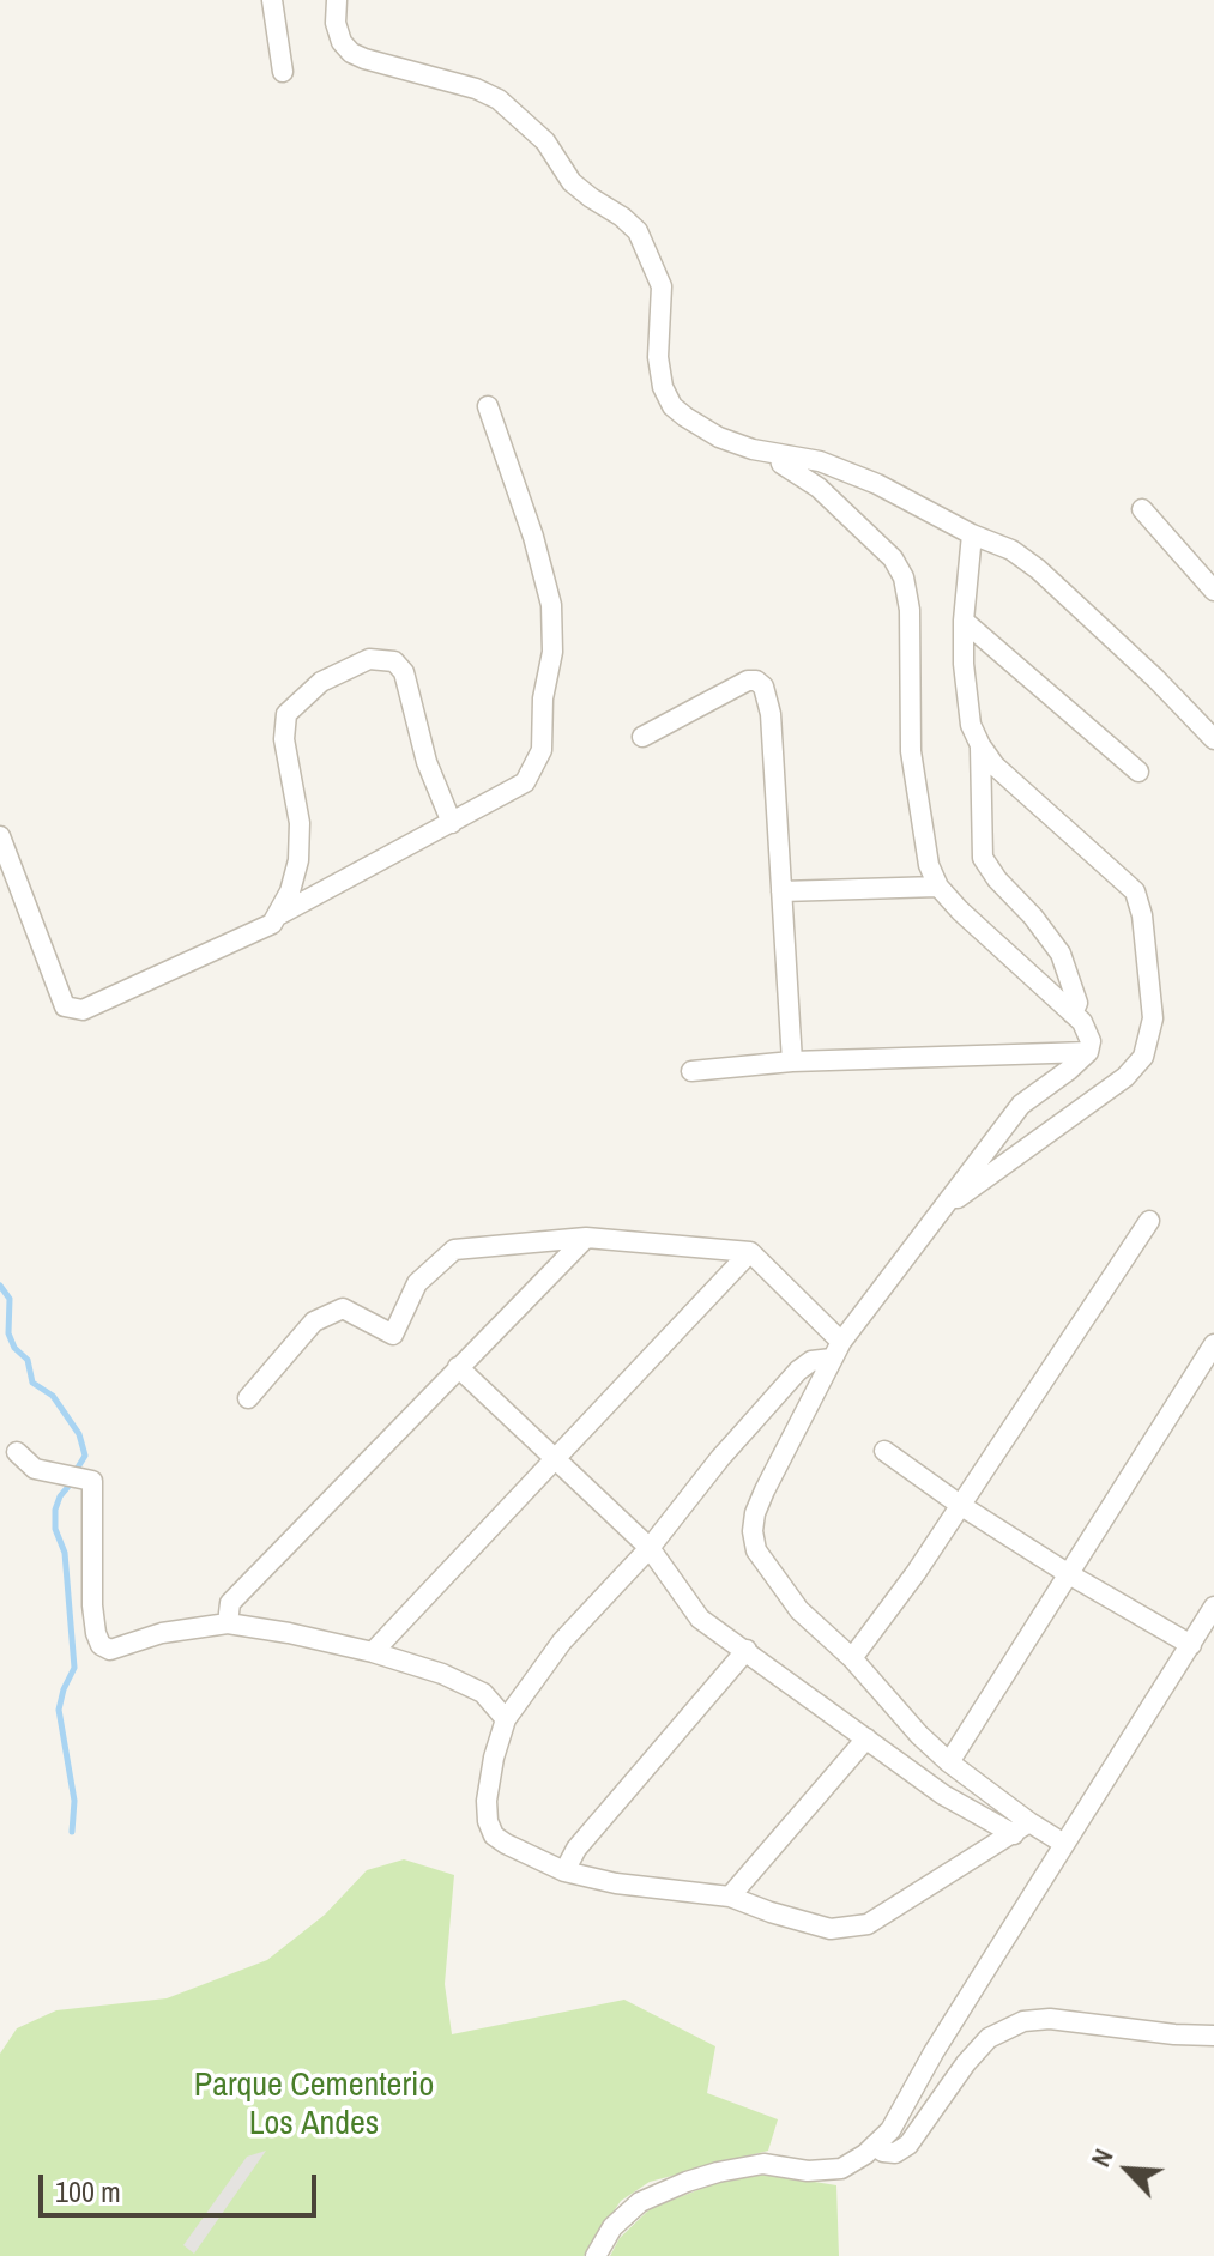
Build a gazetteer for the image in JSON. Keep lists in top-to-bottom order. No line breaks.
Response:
{"parks":["Parque Cementerio Los Andes"],"scale_bar":"100 m","north":"top left"}
